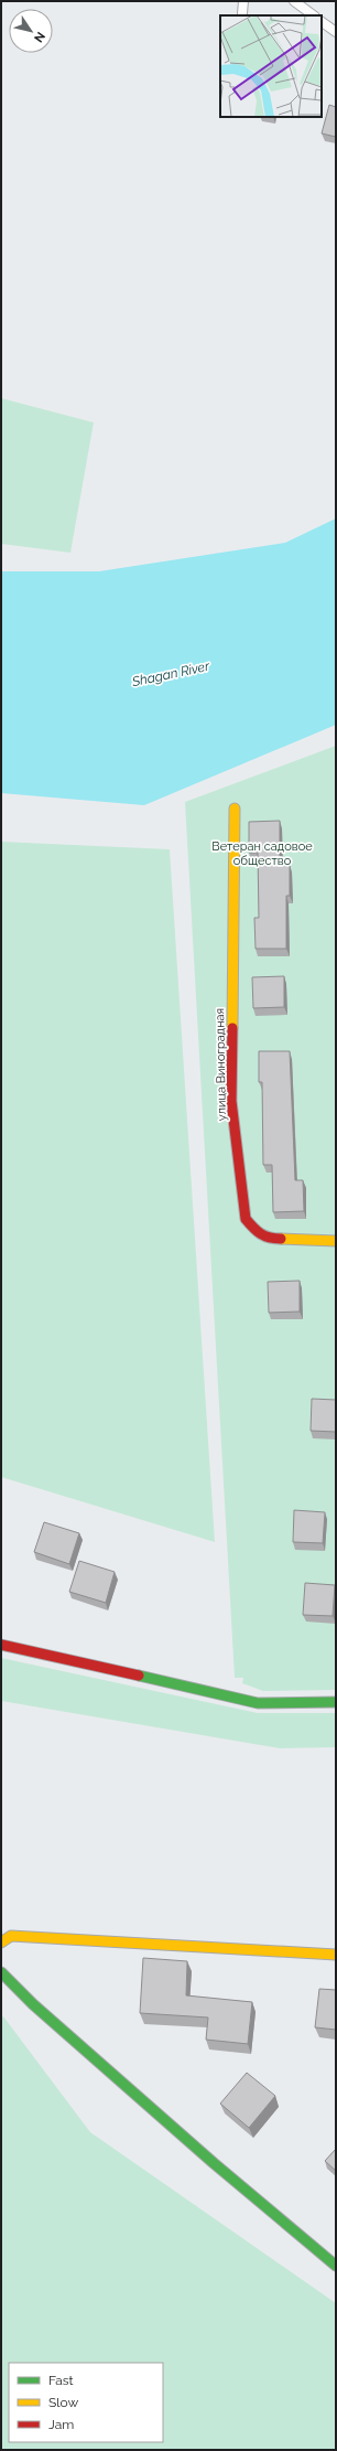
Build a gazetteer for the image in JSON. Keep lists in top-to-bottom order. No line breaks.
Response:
{"streets":{"street":["улица Виноградная"]},"water":["Shagan River"],"parks":["Ветеран садовое общество"],"legend":["Fast","Slow","Jam"],"north":"bottom right"}
